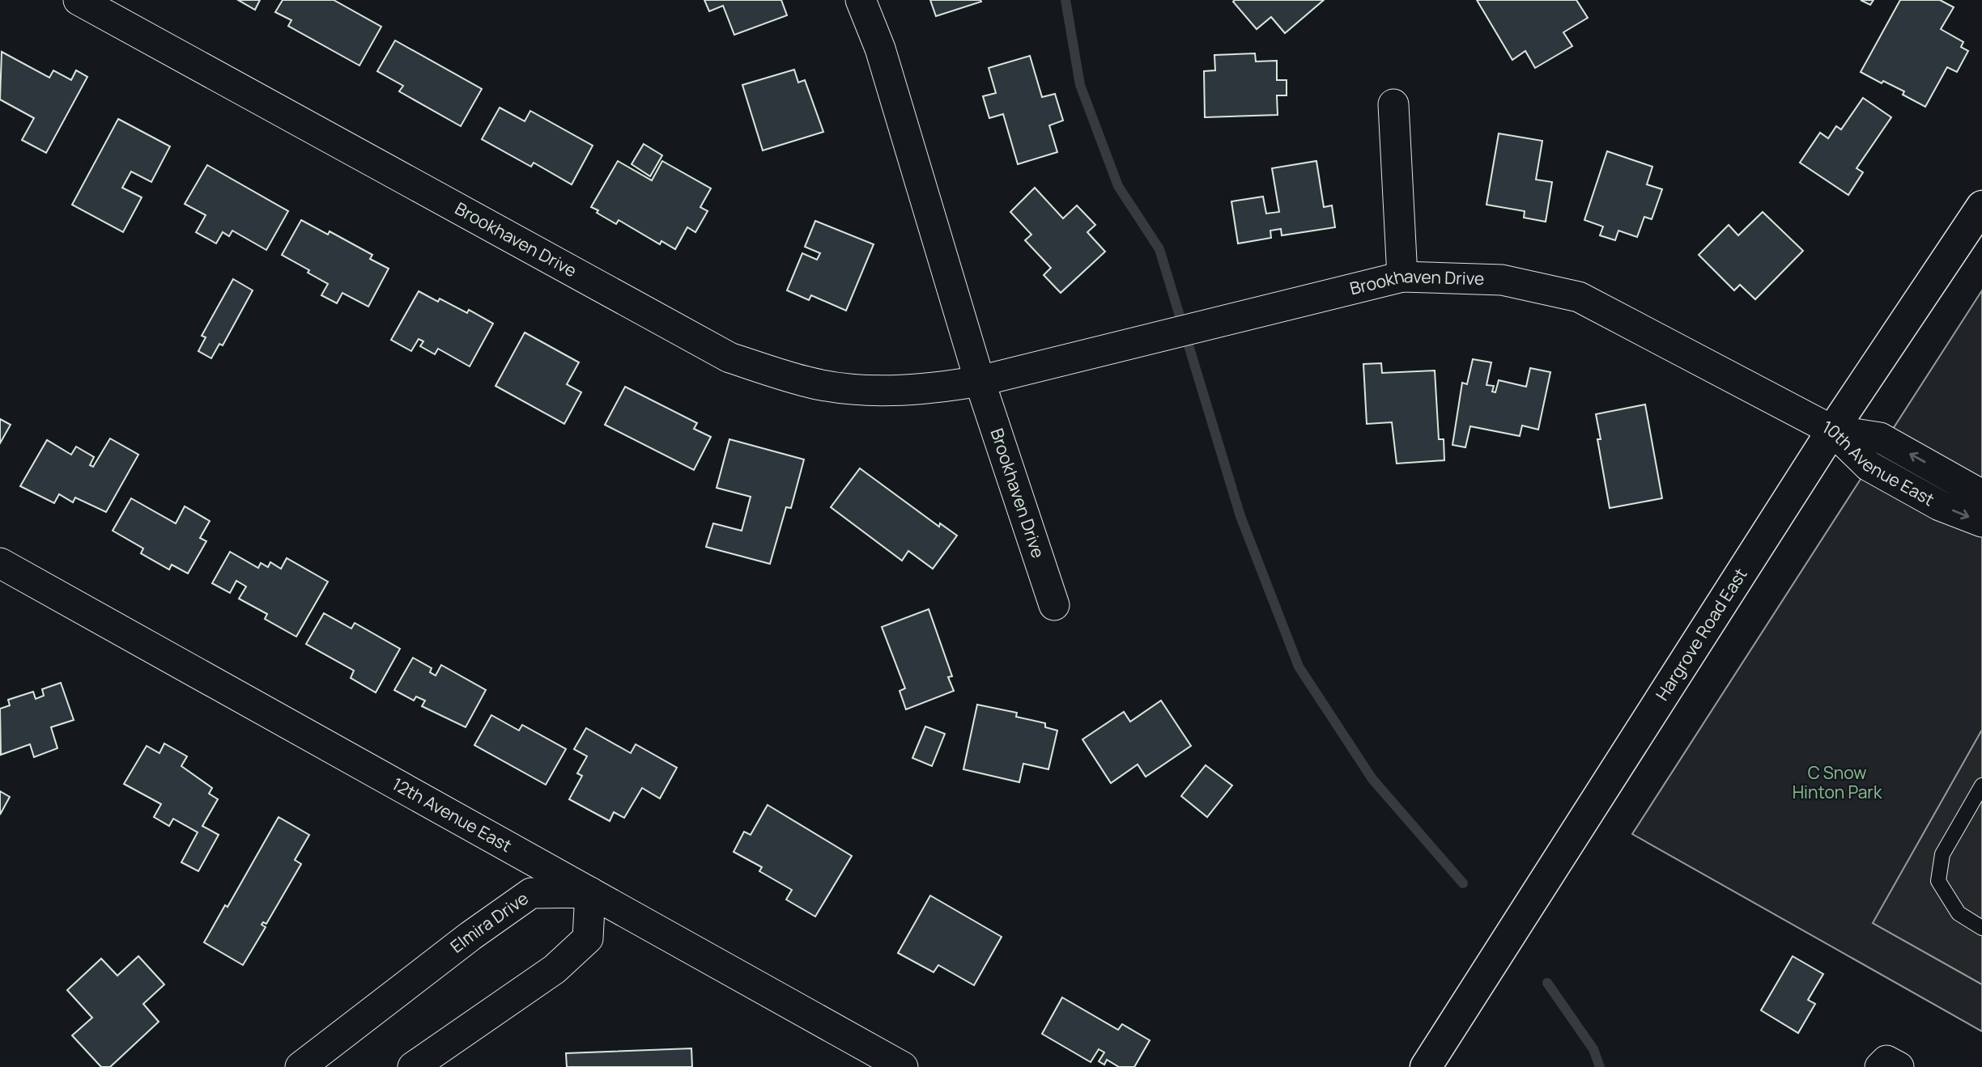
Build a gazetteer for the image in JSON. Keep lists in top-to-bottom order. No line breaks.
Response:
{"streets":{"main road":["Hargrove Road East"],"street":["Brookhaven Drive","10th Avenue East","12th Avenue East","Elmira Drive"]},"crossings":[["Brookhaven Drive","10th Avenue East"],["Brookhaven Drive","Hargrove Road East"],["10th Avenue East","Hargrove Road East"],["12th Avenue East","Elmira Drive"]],"parks":["C Snow Hinton Park"]}
